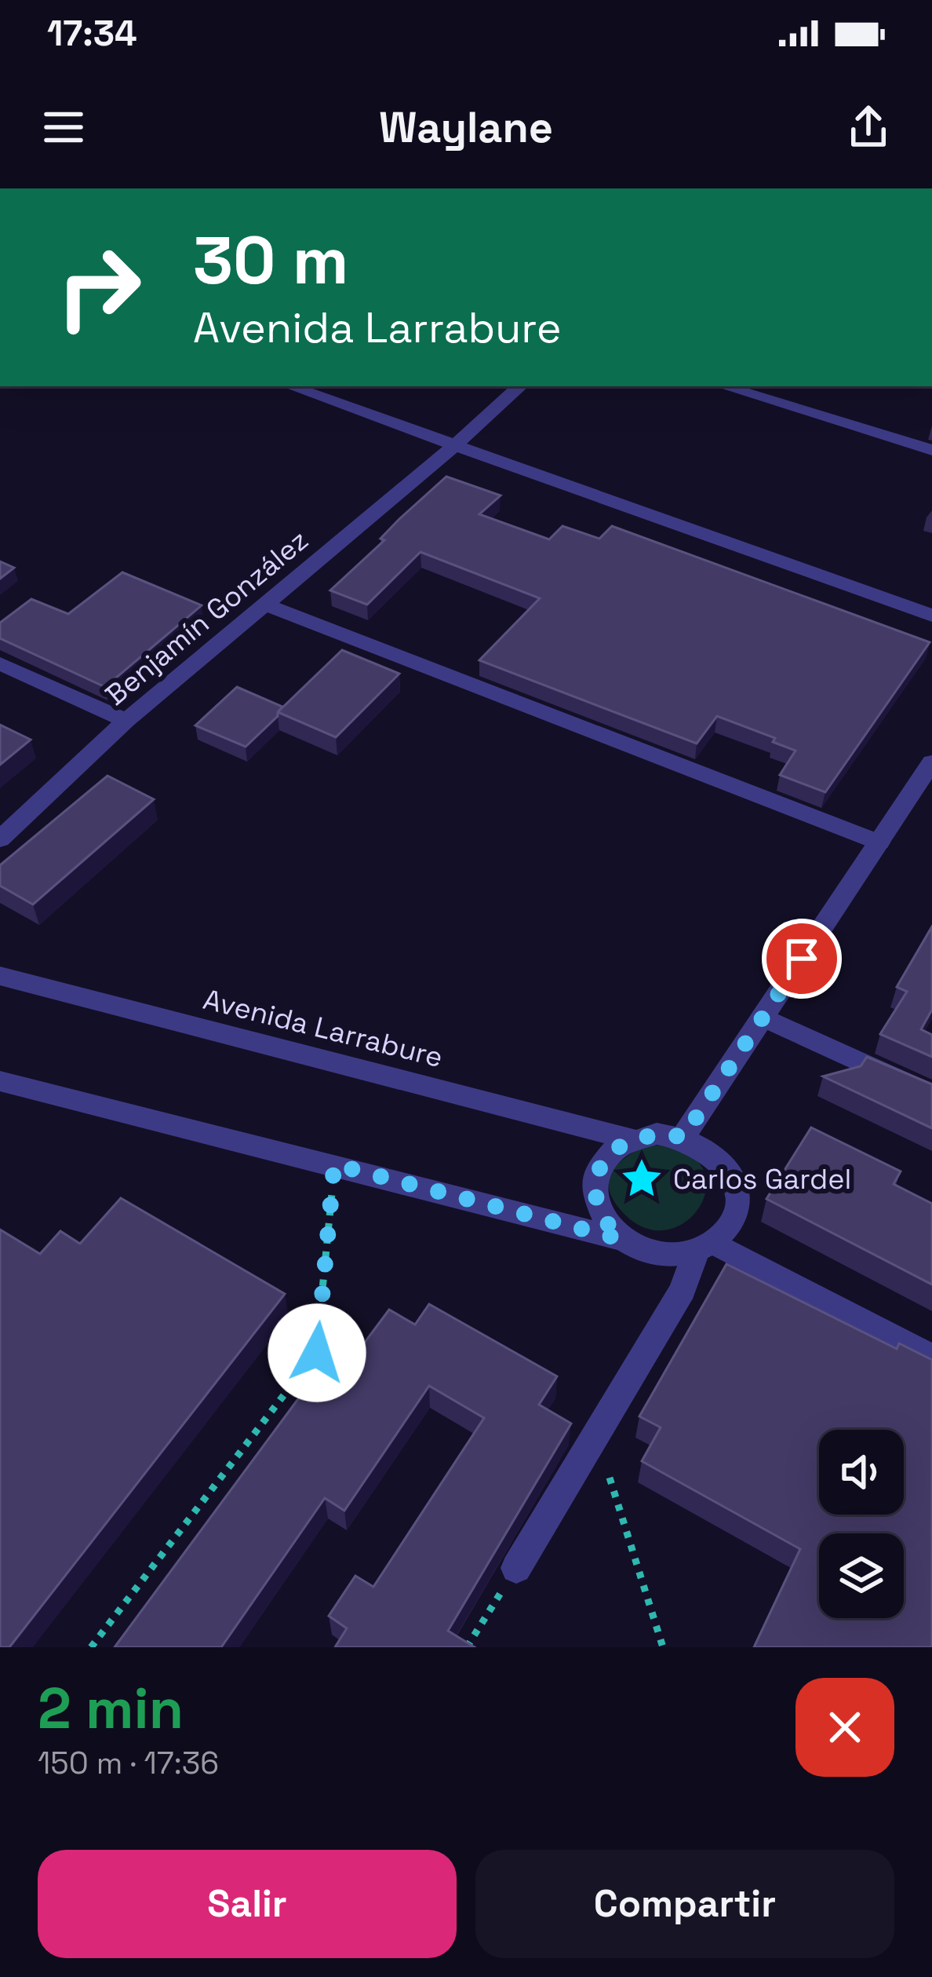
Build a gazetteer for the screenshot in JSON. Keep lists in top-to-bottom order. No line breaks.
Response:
{"streets":{"street":["Benjamín González","Avenida Larrabure"]},"places":{"place":["Carlos Gardel"]},"page":{"status":"17:34","header":"Waylane","turn":["30 m","Avenida Larrabure"],"heading":["2 min","150 m · 17:36"],"buttons":["Salir","Compartir"]}}
